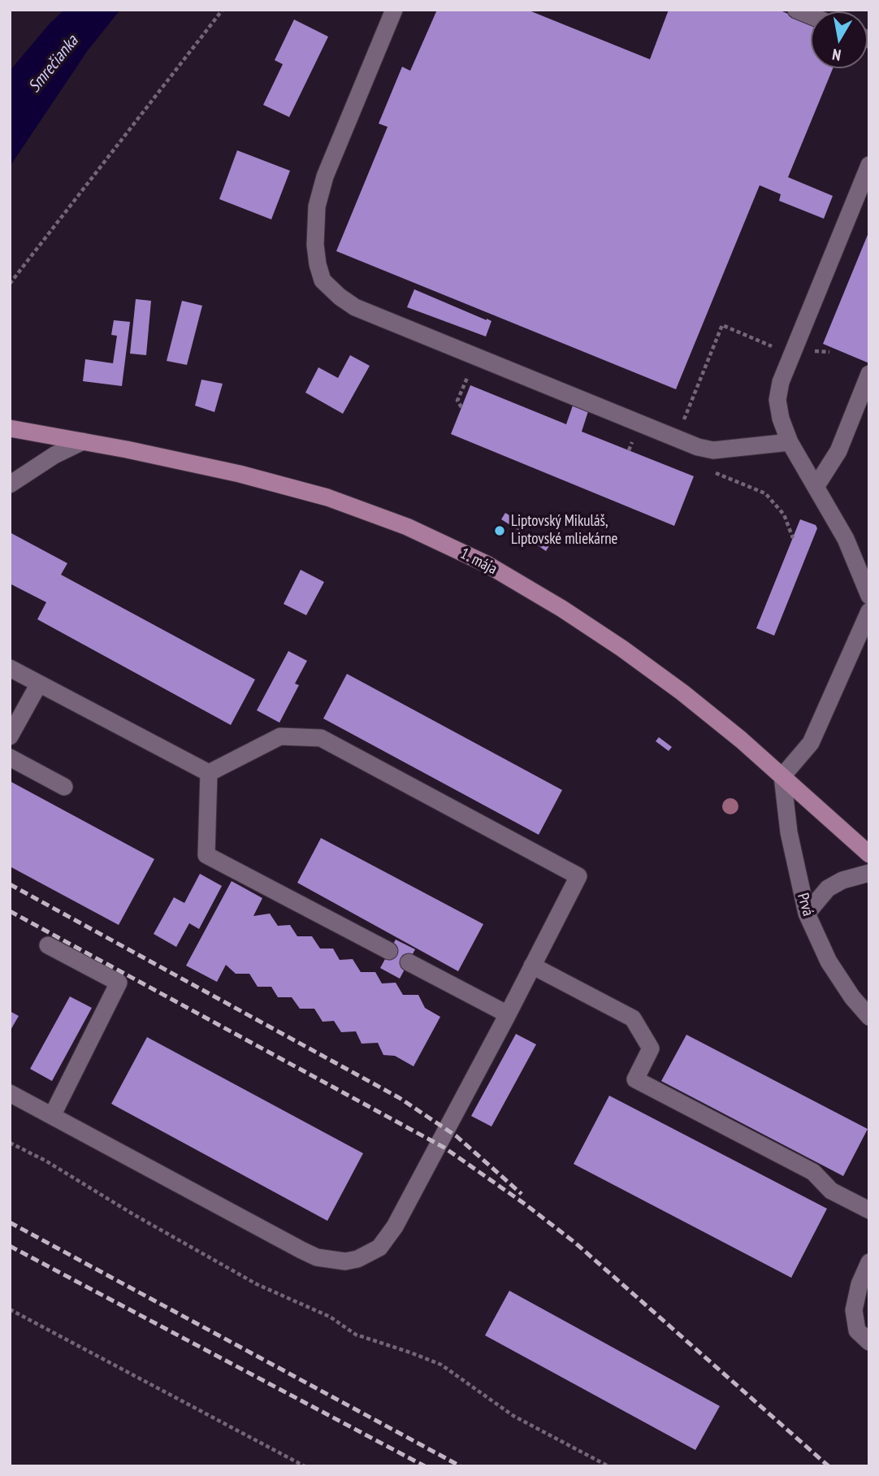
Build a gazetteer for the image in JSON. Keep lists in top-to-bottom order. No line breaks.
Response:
{"streets":{"main road":["1. mája"],"street":["Prvá"]},"crossings":[["1. mája","Prvá"]],"water":["Smrečianka"],"places":["Liptovský Mikuláš, Liptovské mliekárne"],"north":"bottom"}
